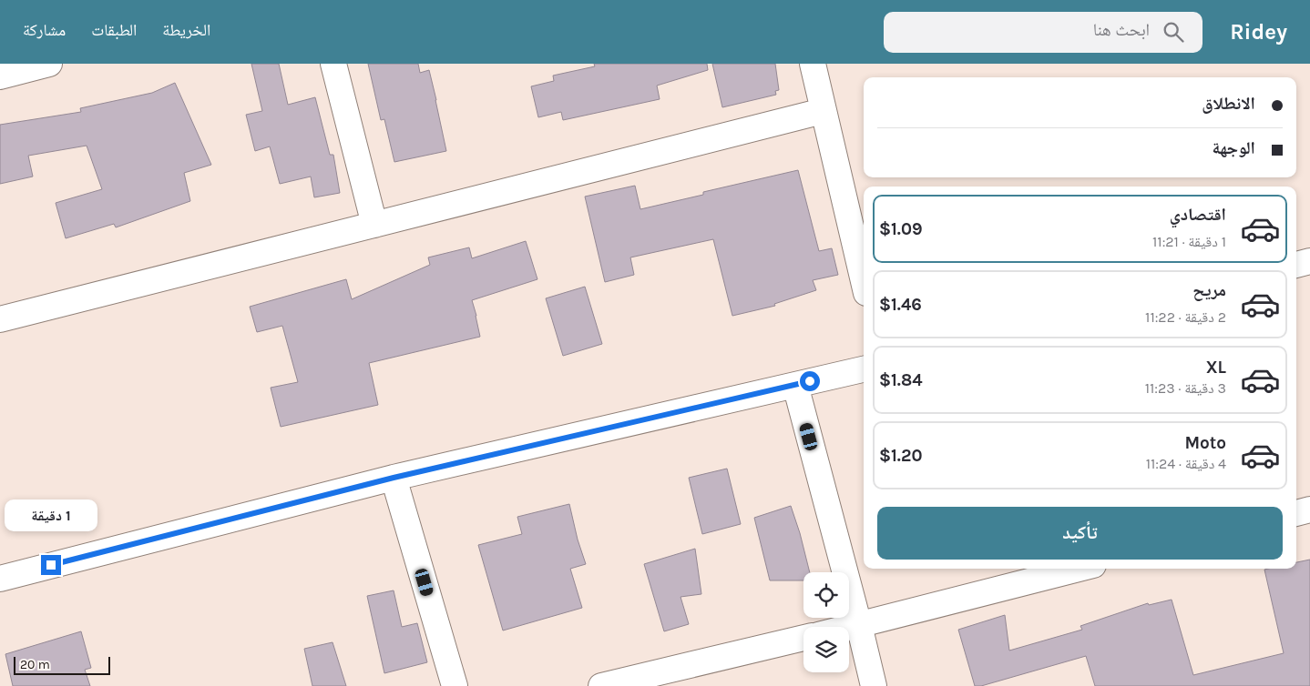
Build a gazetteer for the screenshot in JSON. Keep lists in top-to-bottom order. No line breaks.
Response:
{"scale_bar":"20 m","page":{"header":"Ridey","search":"ابحث هنا","nav":["الخريطة","الطبقات","مشاركة"],"banner":["الانطلاق","الوجهة"],"list":[{"name":"اقتصادي","note":"1 دقيقة · 11:21","value":"$1.09"},{"name":"مريح","note":"2 دقيقة · 11:22","value":"$1.46"},{"name":"XL","note":"3 دقيقة · 11:23","value":"$1.84"},{"name":"Moto","note":"4 دقيقة · 11:24","value":"$1.20"}],"buttons":"تأكيد","bubble":"1 دقيقة","scale":"20 m"}}
